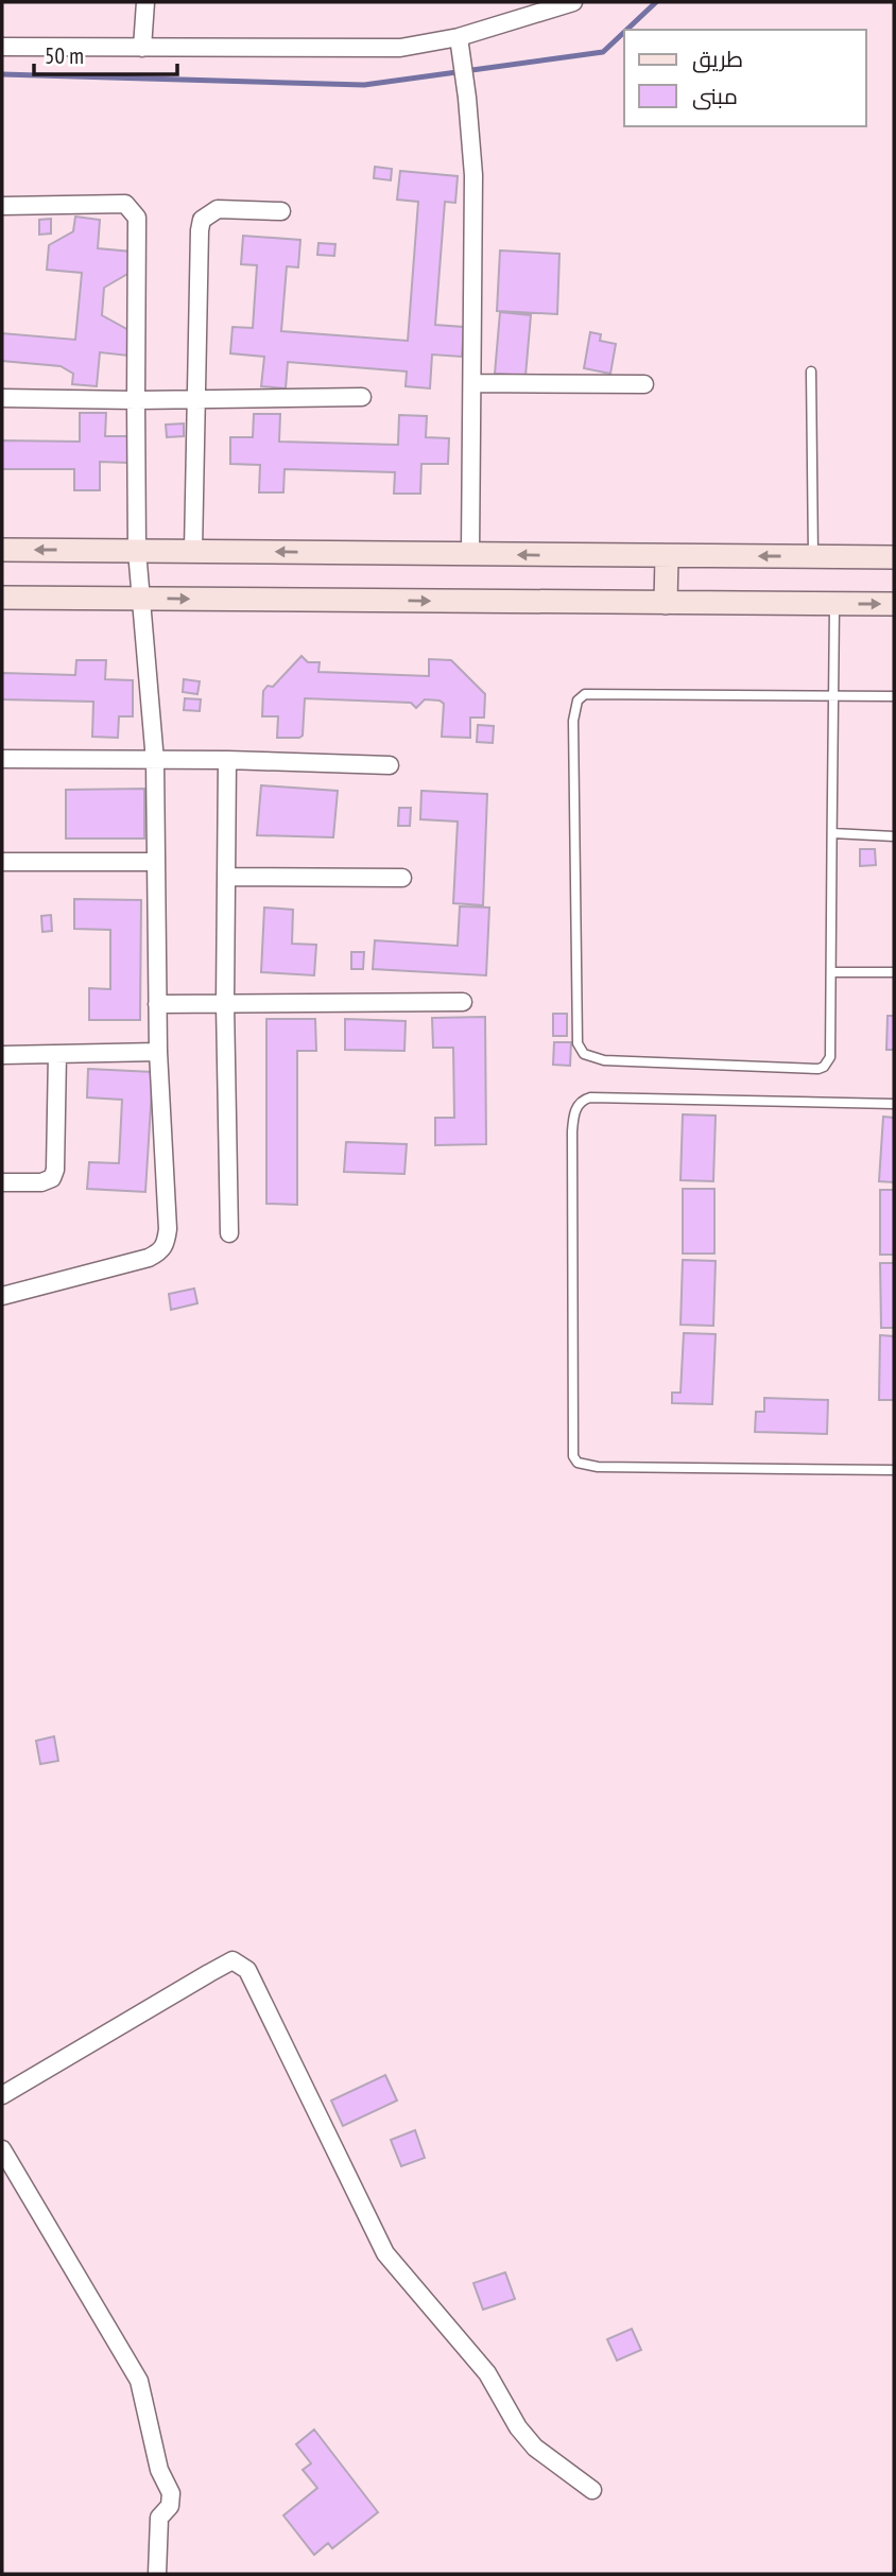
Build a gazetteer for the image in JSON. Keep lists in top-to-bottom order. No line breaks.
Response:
{"legend":["طريق","مبنى"],"scale_bar":"50 m"}
